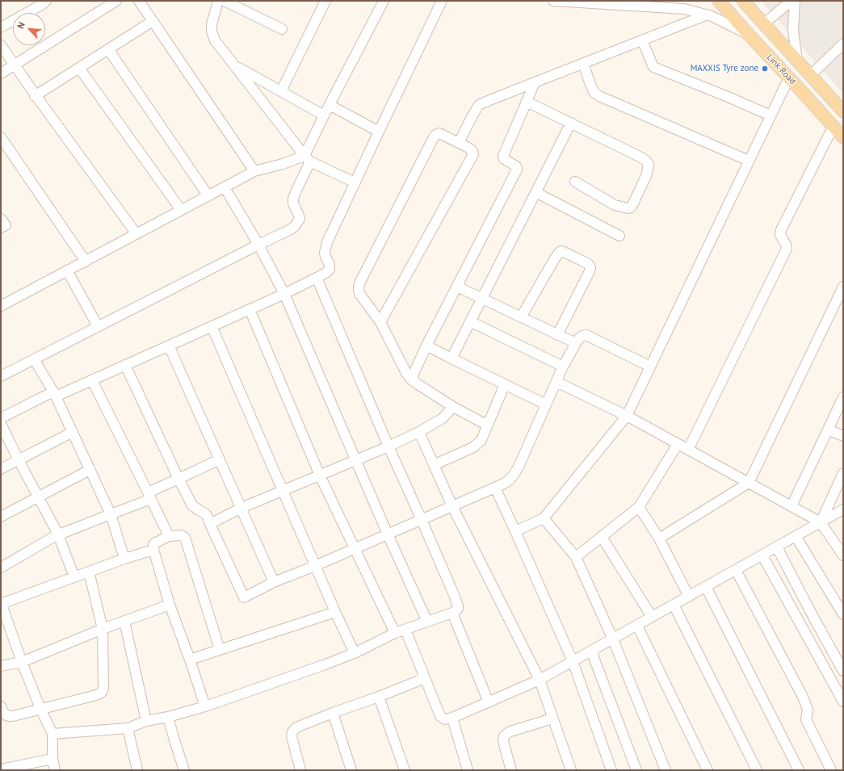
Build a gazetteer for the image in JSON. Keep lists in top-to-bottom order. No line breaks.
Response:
{"streets":{"main road":["Link Road"]},"places":["MAXXIS Tyre zone"],"north":"top left"}
